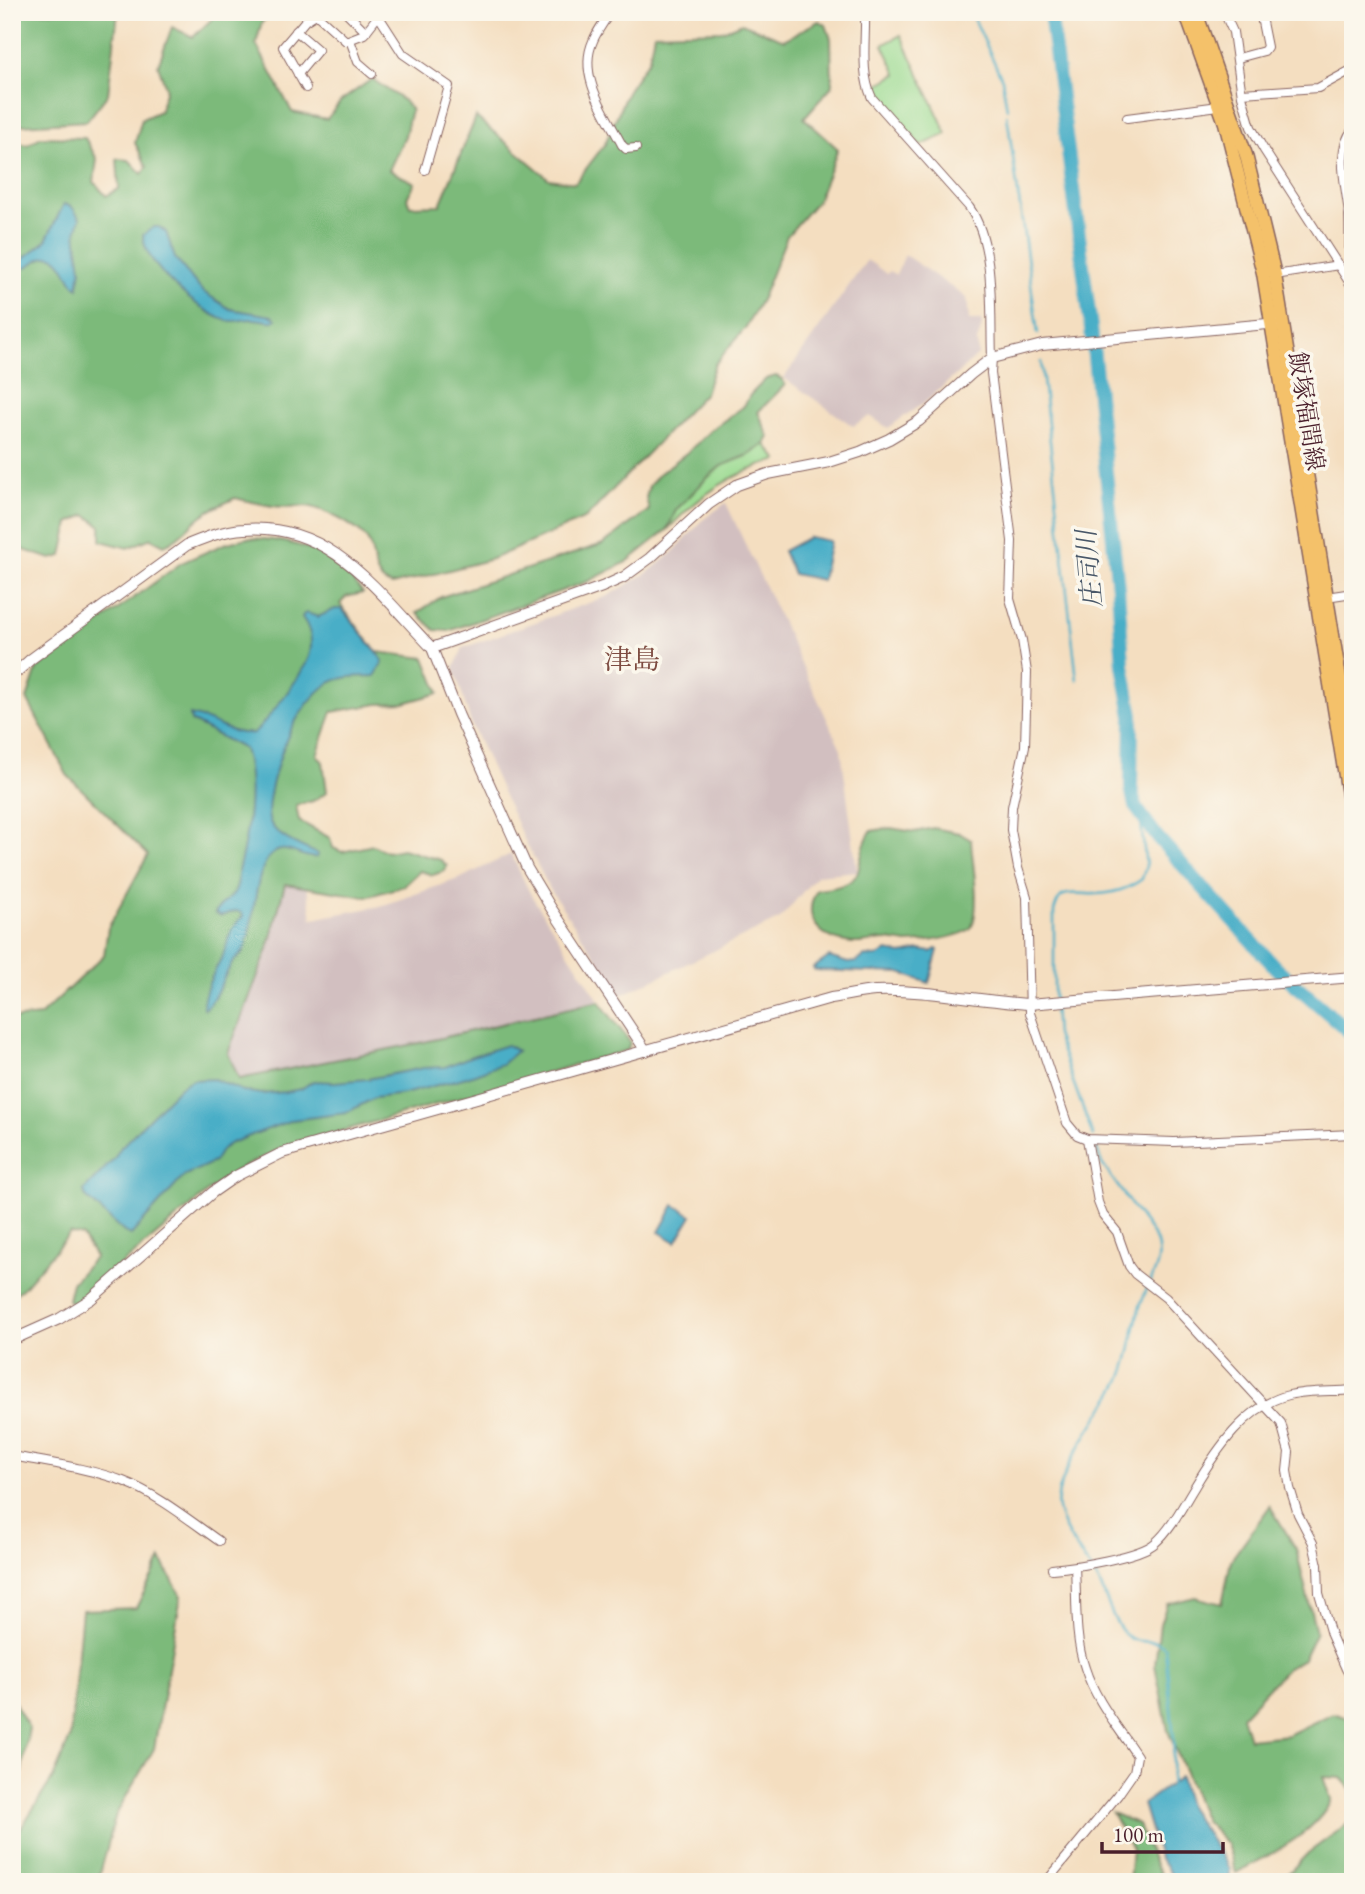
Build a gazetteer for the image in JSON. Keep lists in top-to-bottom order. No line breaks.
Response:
{"streets":{"main road":["飯塚福間線"]},"districts":["津島"],"water":["庄司川"],"scale_bar":"100 m"}
